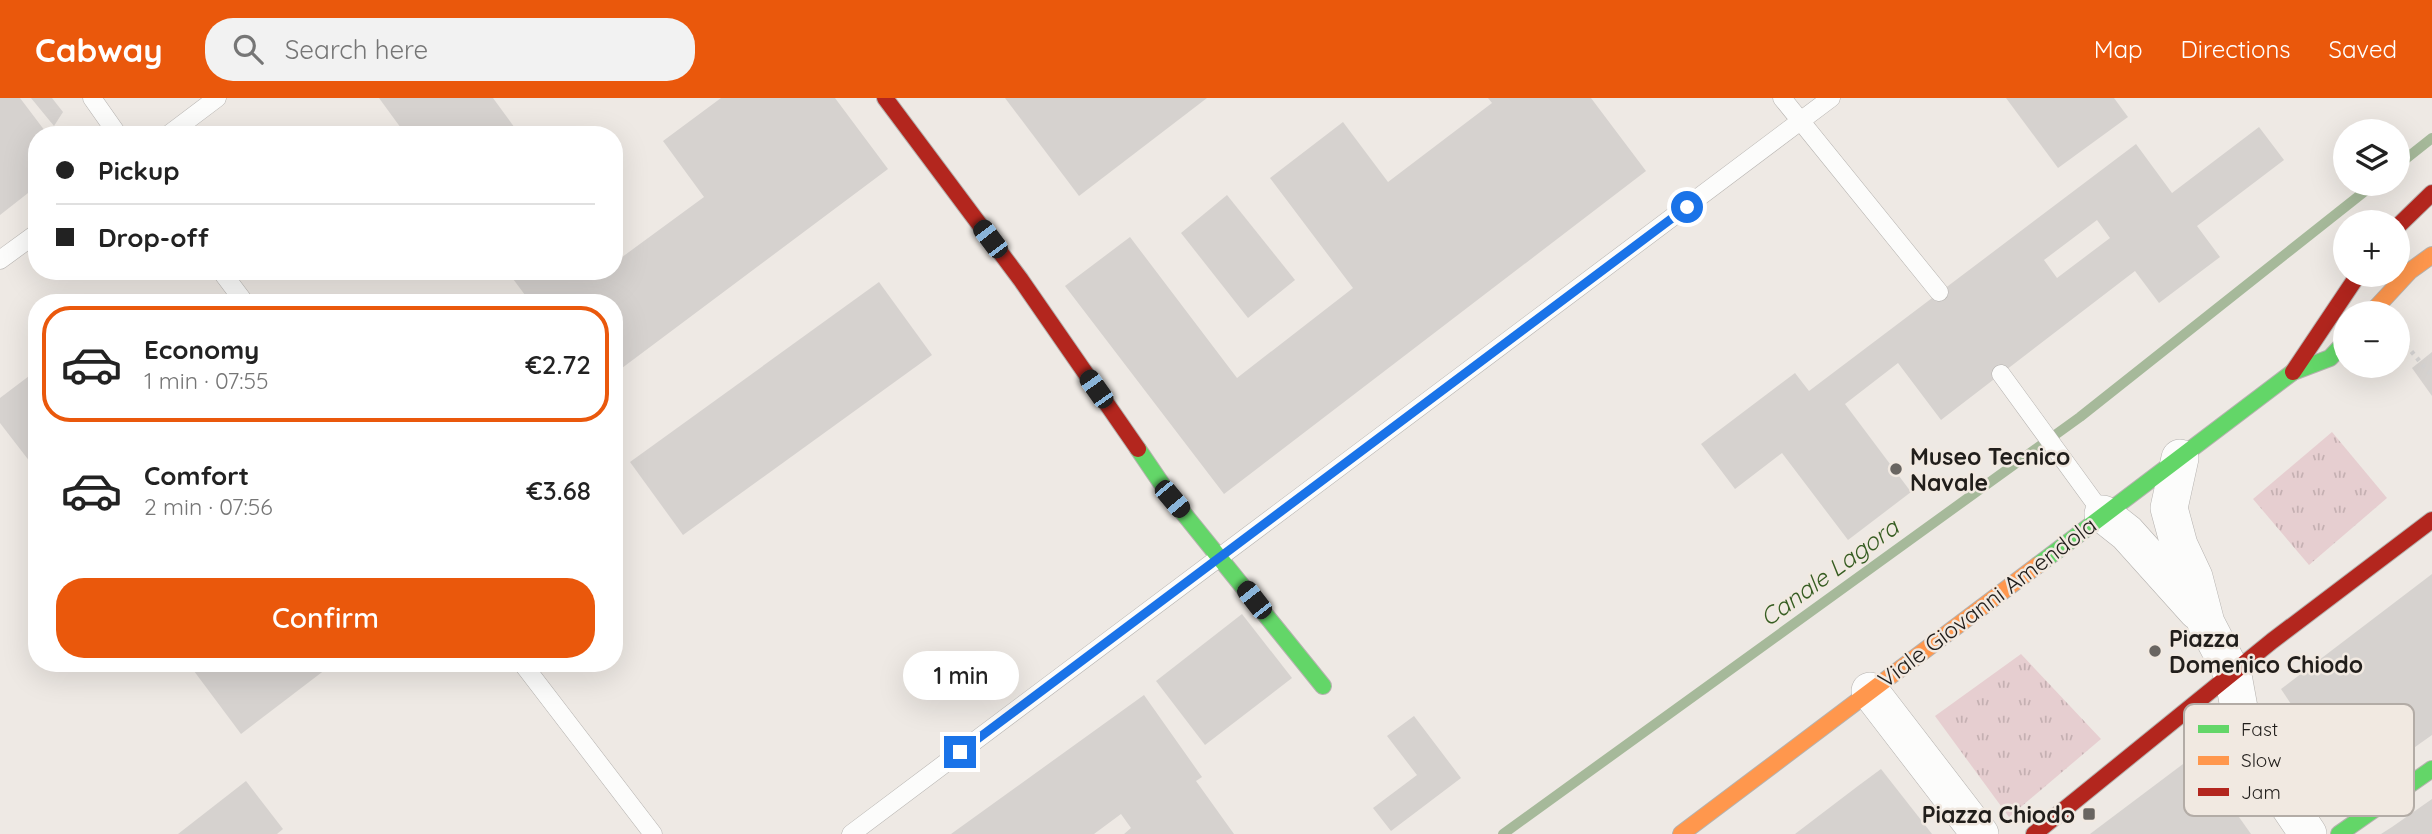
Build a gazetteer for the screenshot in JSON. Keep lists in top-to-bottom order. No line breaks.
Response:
{"streets":{"street":["Viale Giovanni Amendola"]},"water":["Canale Lagora"],"places":{"other":["Museo Tecnico Navale","Piazza Domenico Chiodo"],"transit":["Piazza Chiodo"]},"legend":["Fast","Slow","Jam"],"page":{"header":"Cabway","search":"Search here","nav":["Map","Directions","Saved"],"map_buttons":["+","−"],"banner":["Pickup","Drop-off"],"list":[{"name":"Economy","note":"1 min · 07:55","value":"€2.72"},{"name":"Comfort","note":"2 min · 07:56","value":"€3.68"}],"buttons":"Confirm","bubble":"1 min"}}
